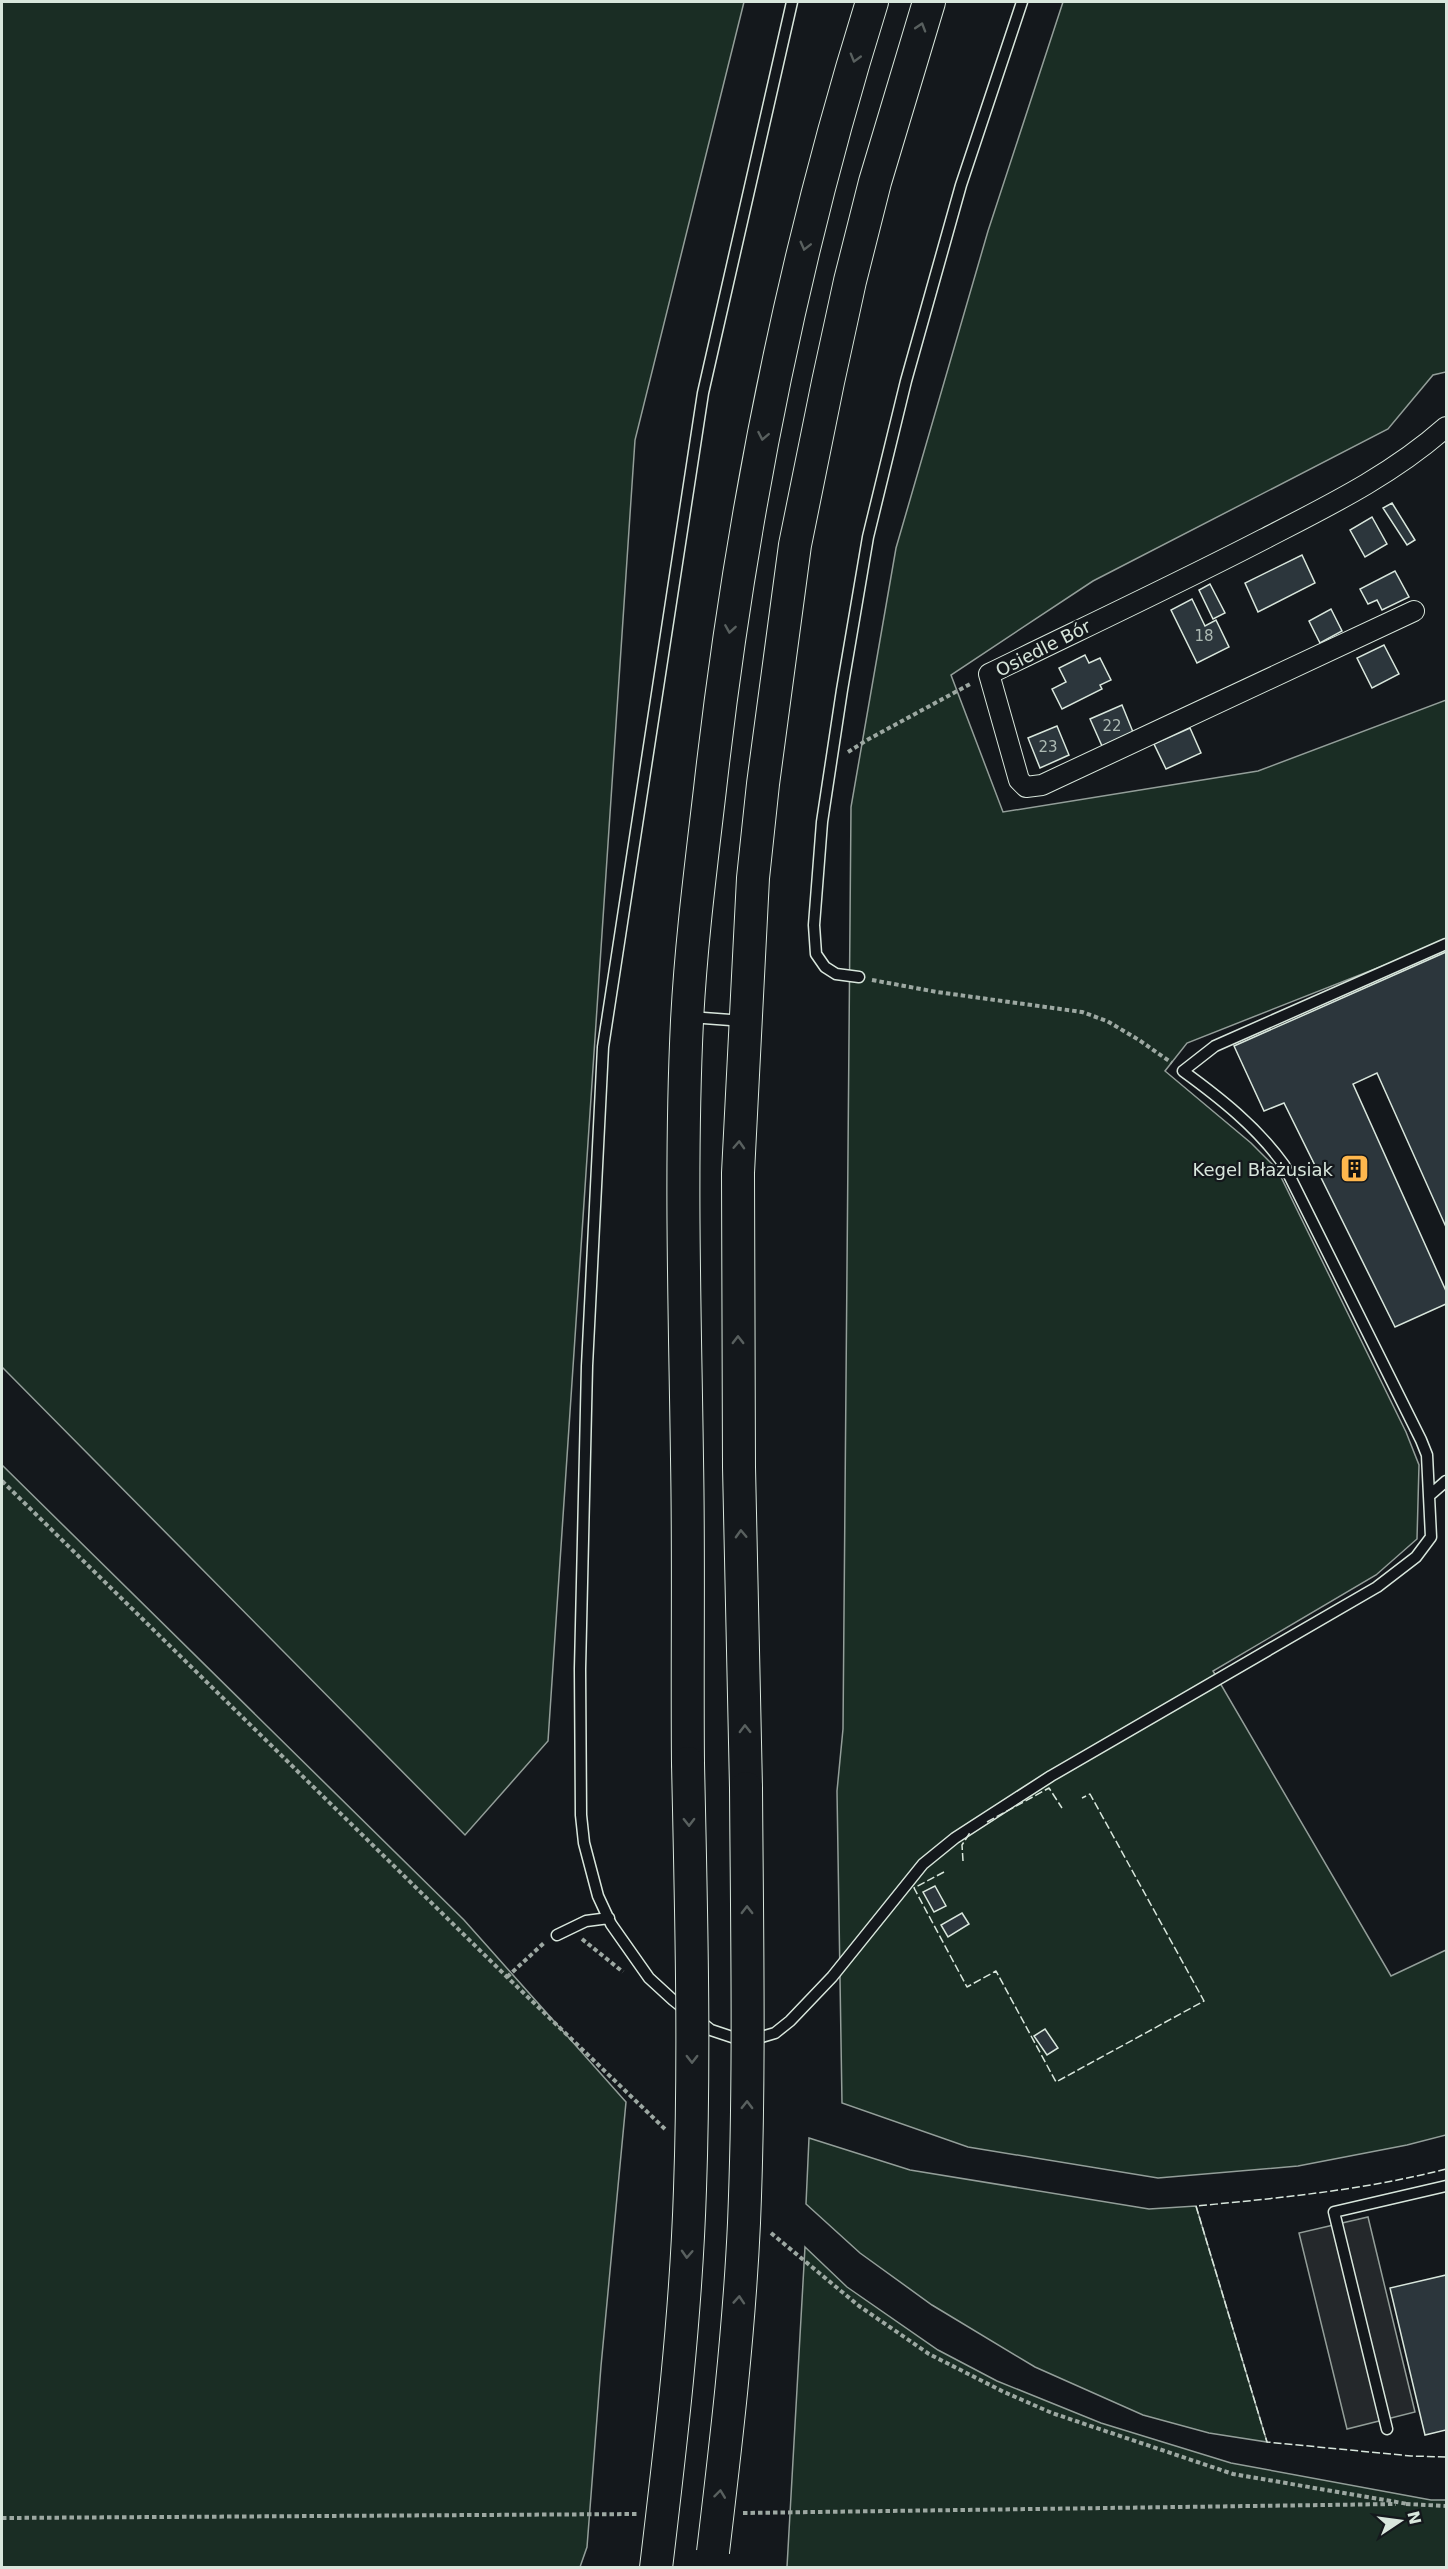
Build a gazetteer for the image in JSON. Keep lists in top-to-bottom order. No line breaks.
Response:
{"streets":{"street":["Osiedle Bór"]},"places":{"building":["Kegel Błażusiak"]},"house_numbers":["18","22","23"],"north":"right"}
